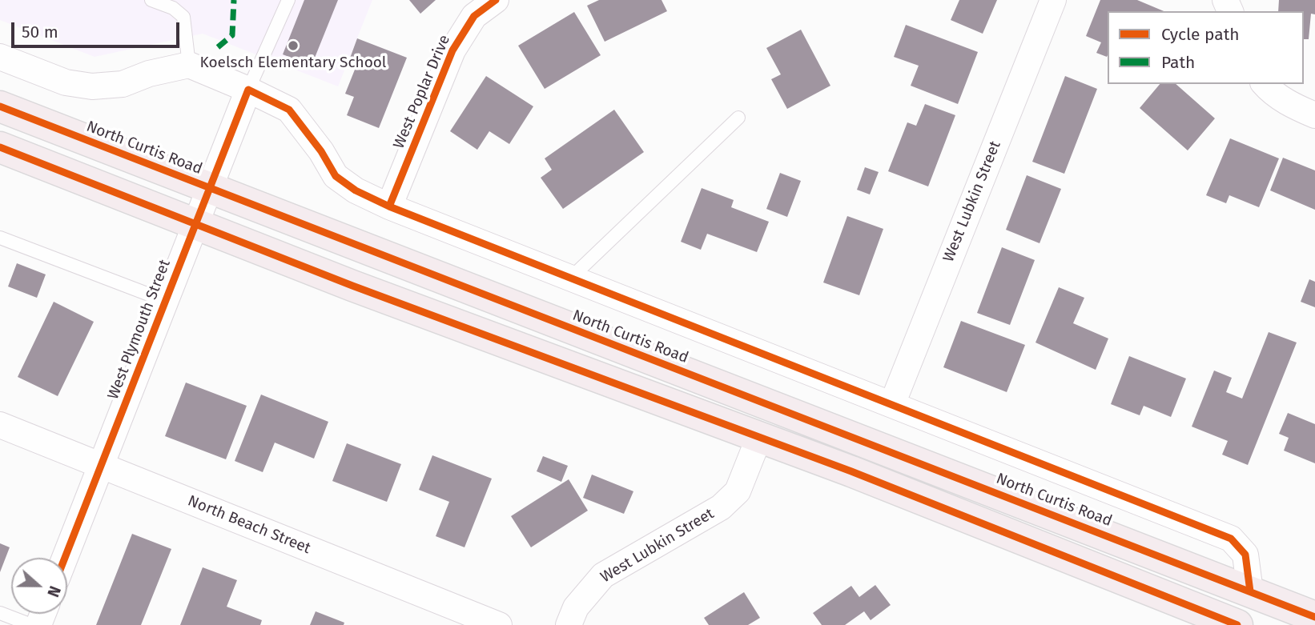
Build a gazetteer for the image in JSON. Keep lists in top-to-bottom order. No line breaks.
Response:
{"streets":{"main road":["North Curtis Road"],"street":["West Poplar Drive","West Lubkin Street","West Plymouth Street","North Beach Street"]},"crossings":[["West Poplar Drive","North Curtis Road"],["North Curtis Road","West Lubkin Street"],["North Curtis Road","West Plymouth Street"],["West Plymouth Street","North Beach Street"]],"places":["Koelsch Elementary School"],"legend":["Cycle path","Path"],"scale_bar":"50 m","north":"right"}
